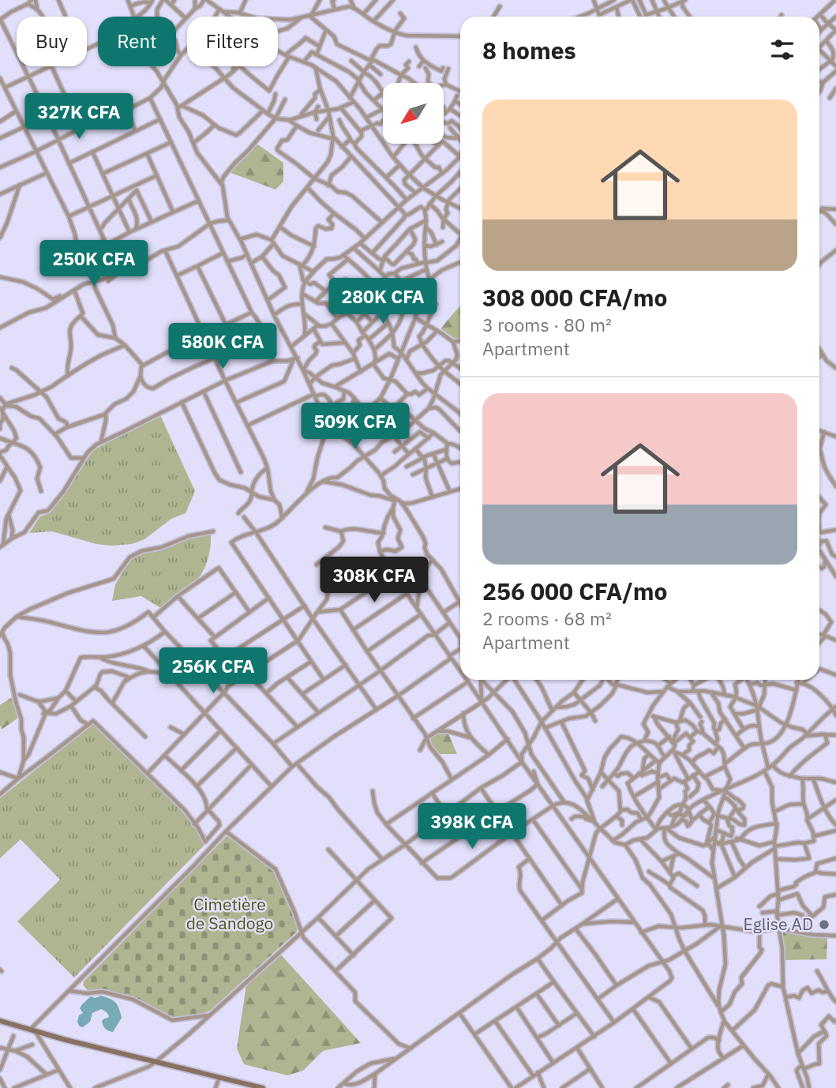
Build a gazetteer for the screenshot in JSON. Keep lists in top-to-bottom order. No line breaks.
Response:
{"parks":["Cimetière de Sandogo"],"places":["Eglise AD"],"north":"bottom left","page":{"chip":["Buy","Rent","Filters"],"heading":"8 homes","list":[{"name":"308 000 CFA/mo","note":"3 rooms · 80 m² · Apartment"},{"name":"256 000 CFA/mo","note":"2 rooms · 68 m² · Apartment"}],"price":["327K CFA","250K CFA","280K CFA","580K CFA","509K CFA","308K CFA","256K CFA","398K CFA"]}}
